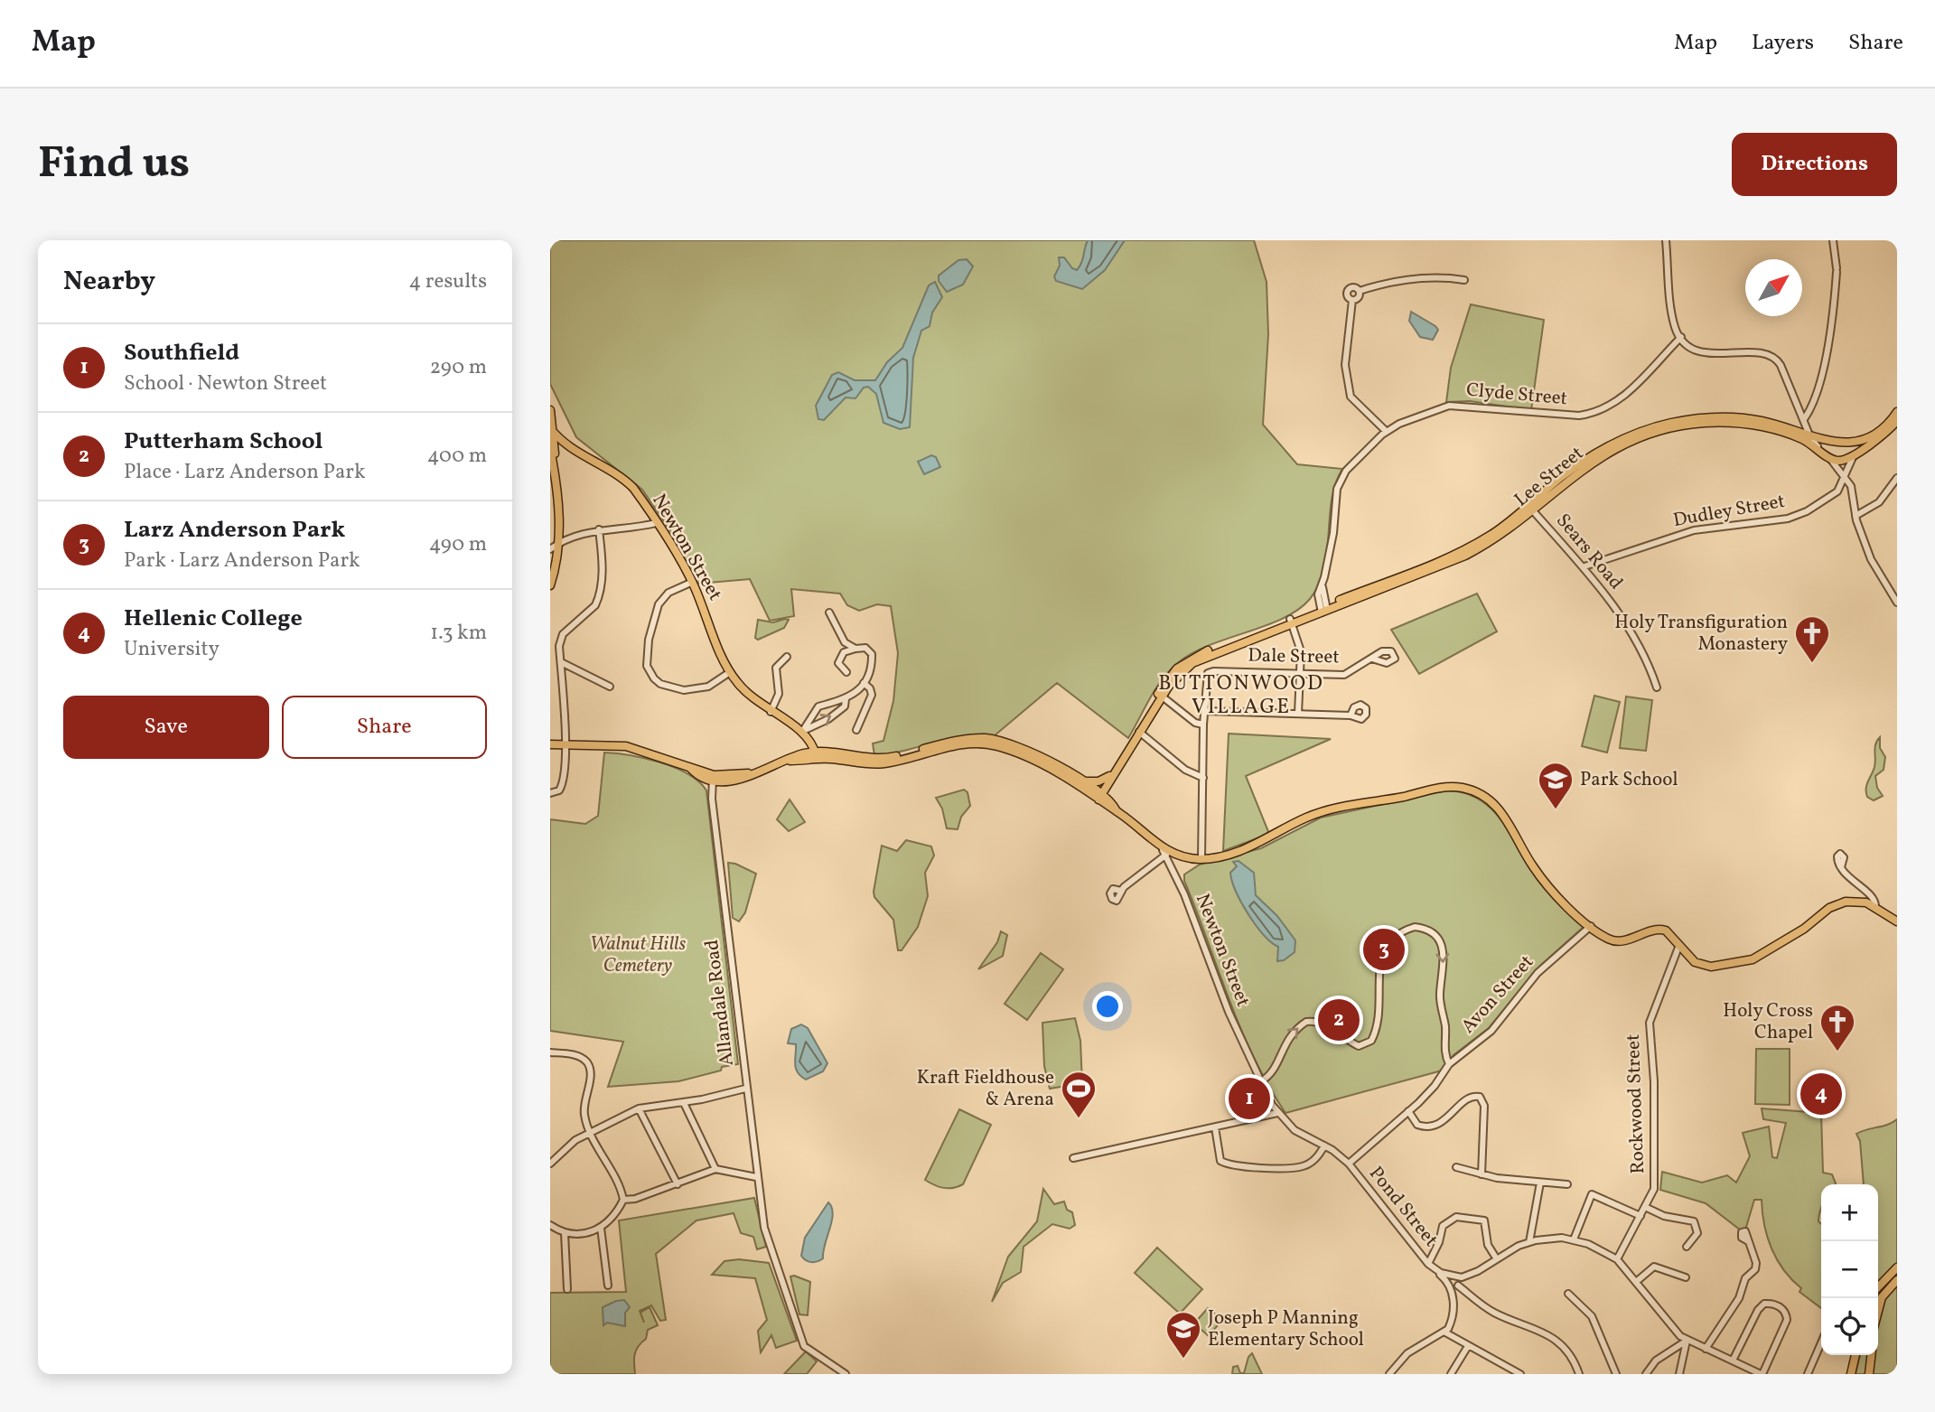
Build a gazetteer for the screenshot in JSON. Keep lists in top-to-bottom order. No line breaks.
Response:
{"streets":{"main road":["Lee Street","Newton Street"],"street":["Clyde Street","Dudley Street","Sears Road","Dale Street","Avon Street","Allandale Road","Rockwood Street","Pond Street"]},"crossings":[["Clyde Street","Lee Street"],["Lee Street","Sears Road"],["Dudley Street","Sears Road"],["Newton Street","Pond Street"],["Avon Street","Pond Street"]],"districts":["BUTTONWOOD VILLAGE"],"parks":["Walnut Hills Cemetery"],"places":{"church":["Holy Transfiguration Monastery","Holy Cross Chapel"],"school or university":["Park School","Joseph P Manning Elementary School"],"sports":["Kraft Fieldhouse & Arena"]},"north":"top right","page":{"header":"Map","nav":["Map","Layers","Share"],"buttons":["Directions",["Save","Share"]],"title":"Find us","heading":["Nearby","4 results"],"list":[{"mark":"1","name":"Southfield","note":"School · Newton Street","value":"290 m"},{"mark":"2","name":"Putterham School","note":"Place · Larz Anderson Park","value":"400 m"},{"mark":"3","name":"Larz Anderson Park","note":"Park · Larz Anderson Park","value":"490 m"},{"mark":"4","name":"Hellenic College","note":"University","value":"1.3 km"}],"pins":["3","2","4","1"],"map_buttons":["+","−"]}}
